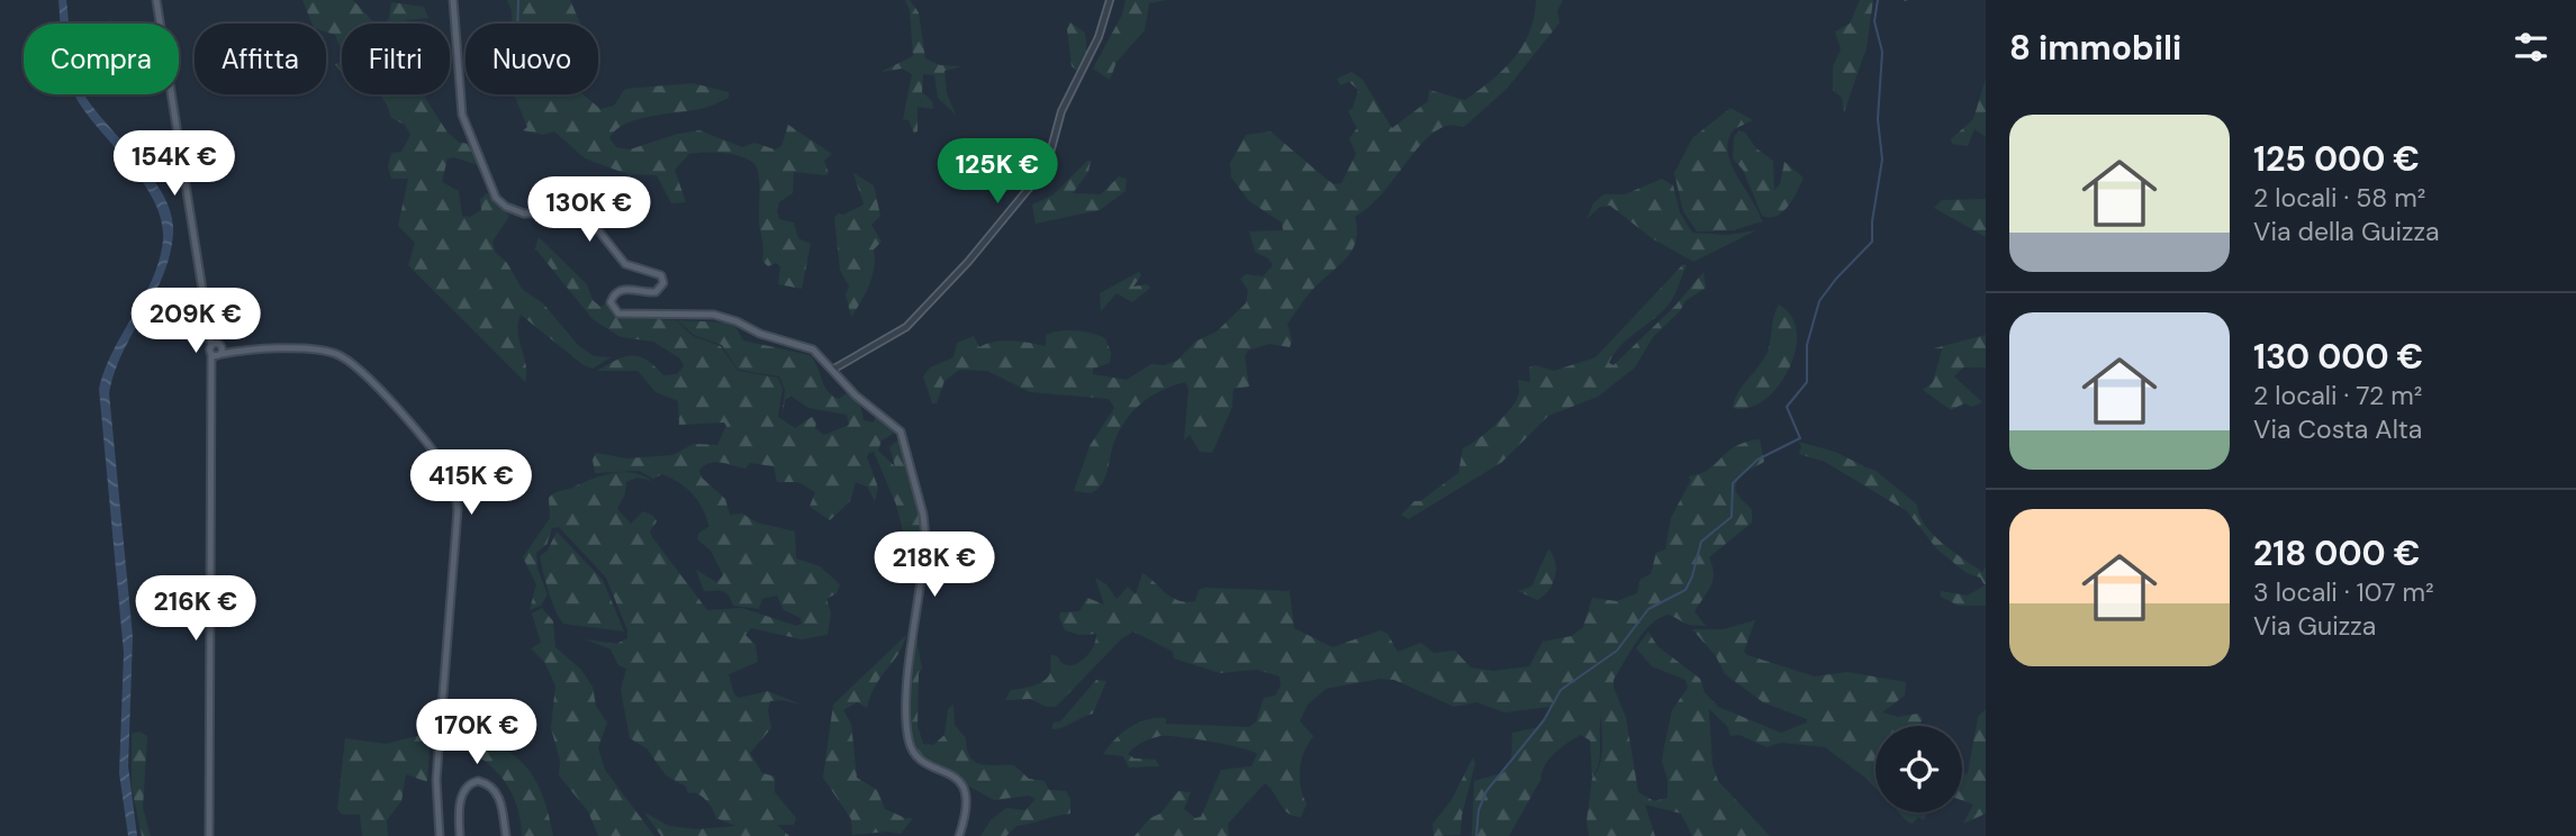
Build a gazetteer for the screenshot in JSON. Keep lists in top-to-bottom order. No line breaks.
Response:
{"page":{"heading":"8 immobili","chip":["Compra","Affitta","Filtri","Nuovo"],"list":[{"name":"125 000 €","note":"2 locali · 58 m² · Via della Guizza"},{"name":"130 000 €","note":"2 locali · 72 m² · Via Costa Alta"},{"name":"218 000 €","note":"3 locali · 107 m² · Via Guizza"}],"price":["154K €","125K €","130K €","209K €","415K €","218K €","216K €","170K €"]}}
